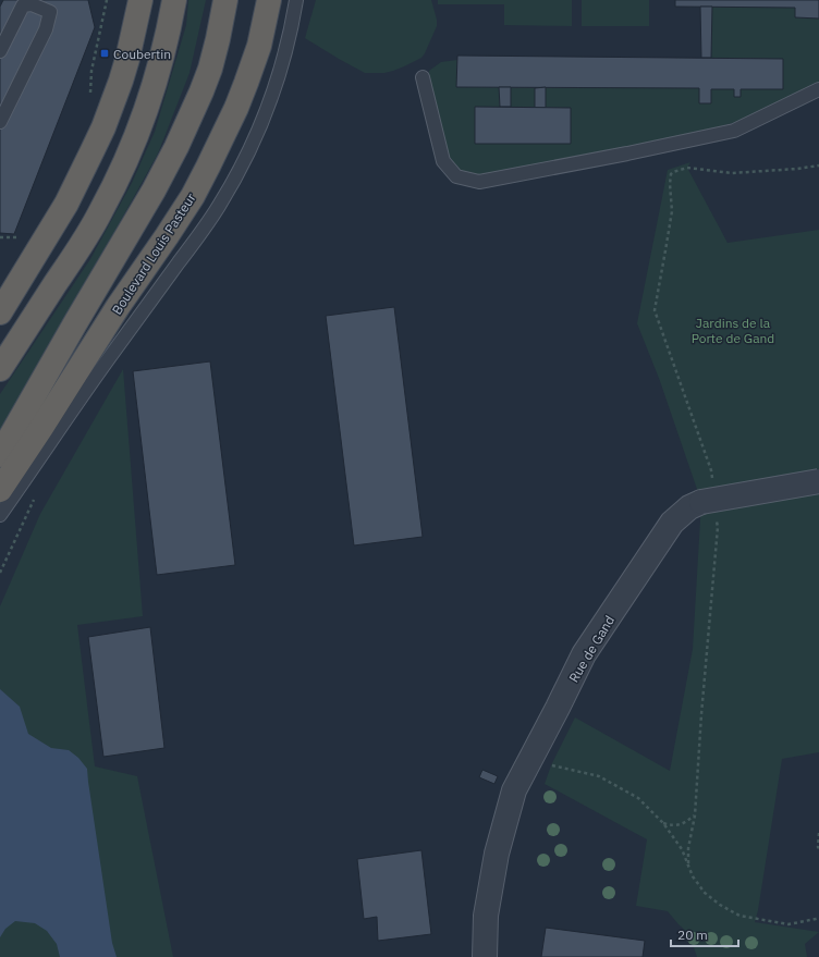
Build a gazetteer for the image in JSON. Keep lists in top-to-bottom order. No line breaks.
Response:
{"streets":{"highway":["Boulevard Louis Pasteur"],"street":["Rue de Gand"]},"parks":["Jardins de la Porte de Gand"],"places":{"transit":["Coubertin"]},"scale_bar":"20 m"}
